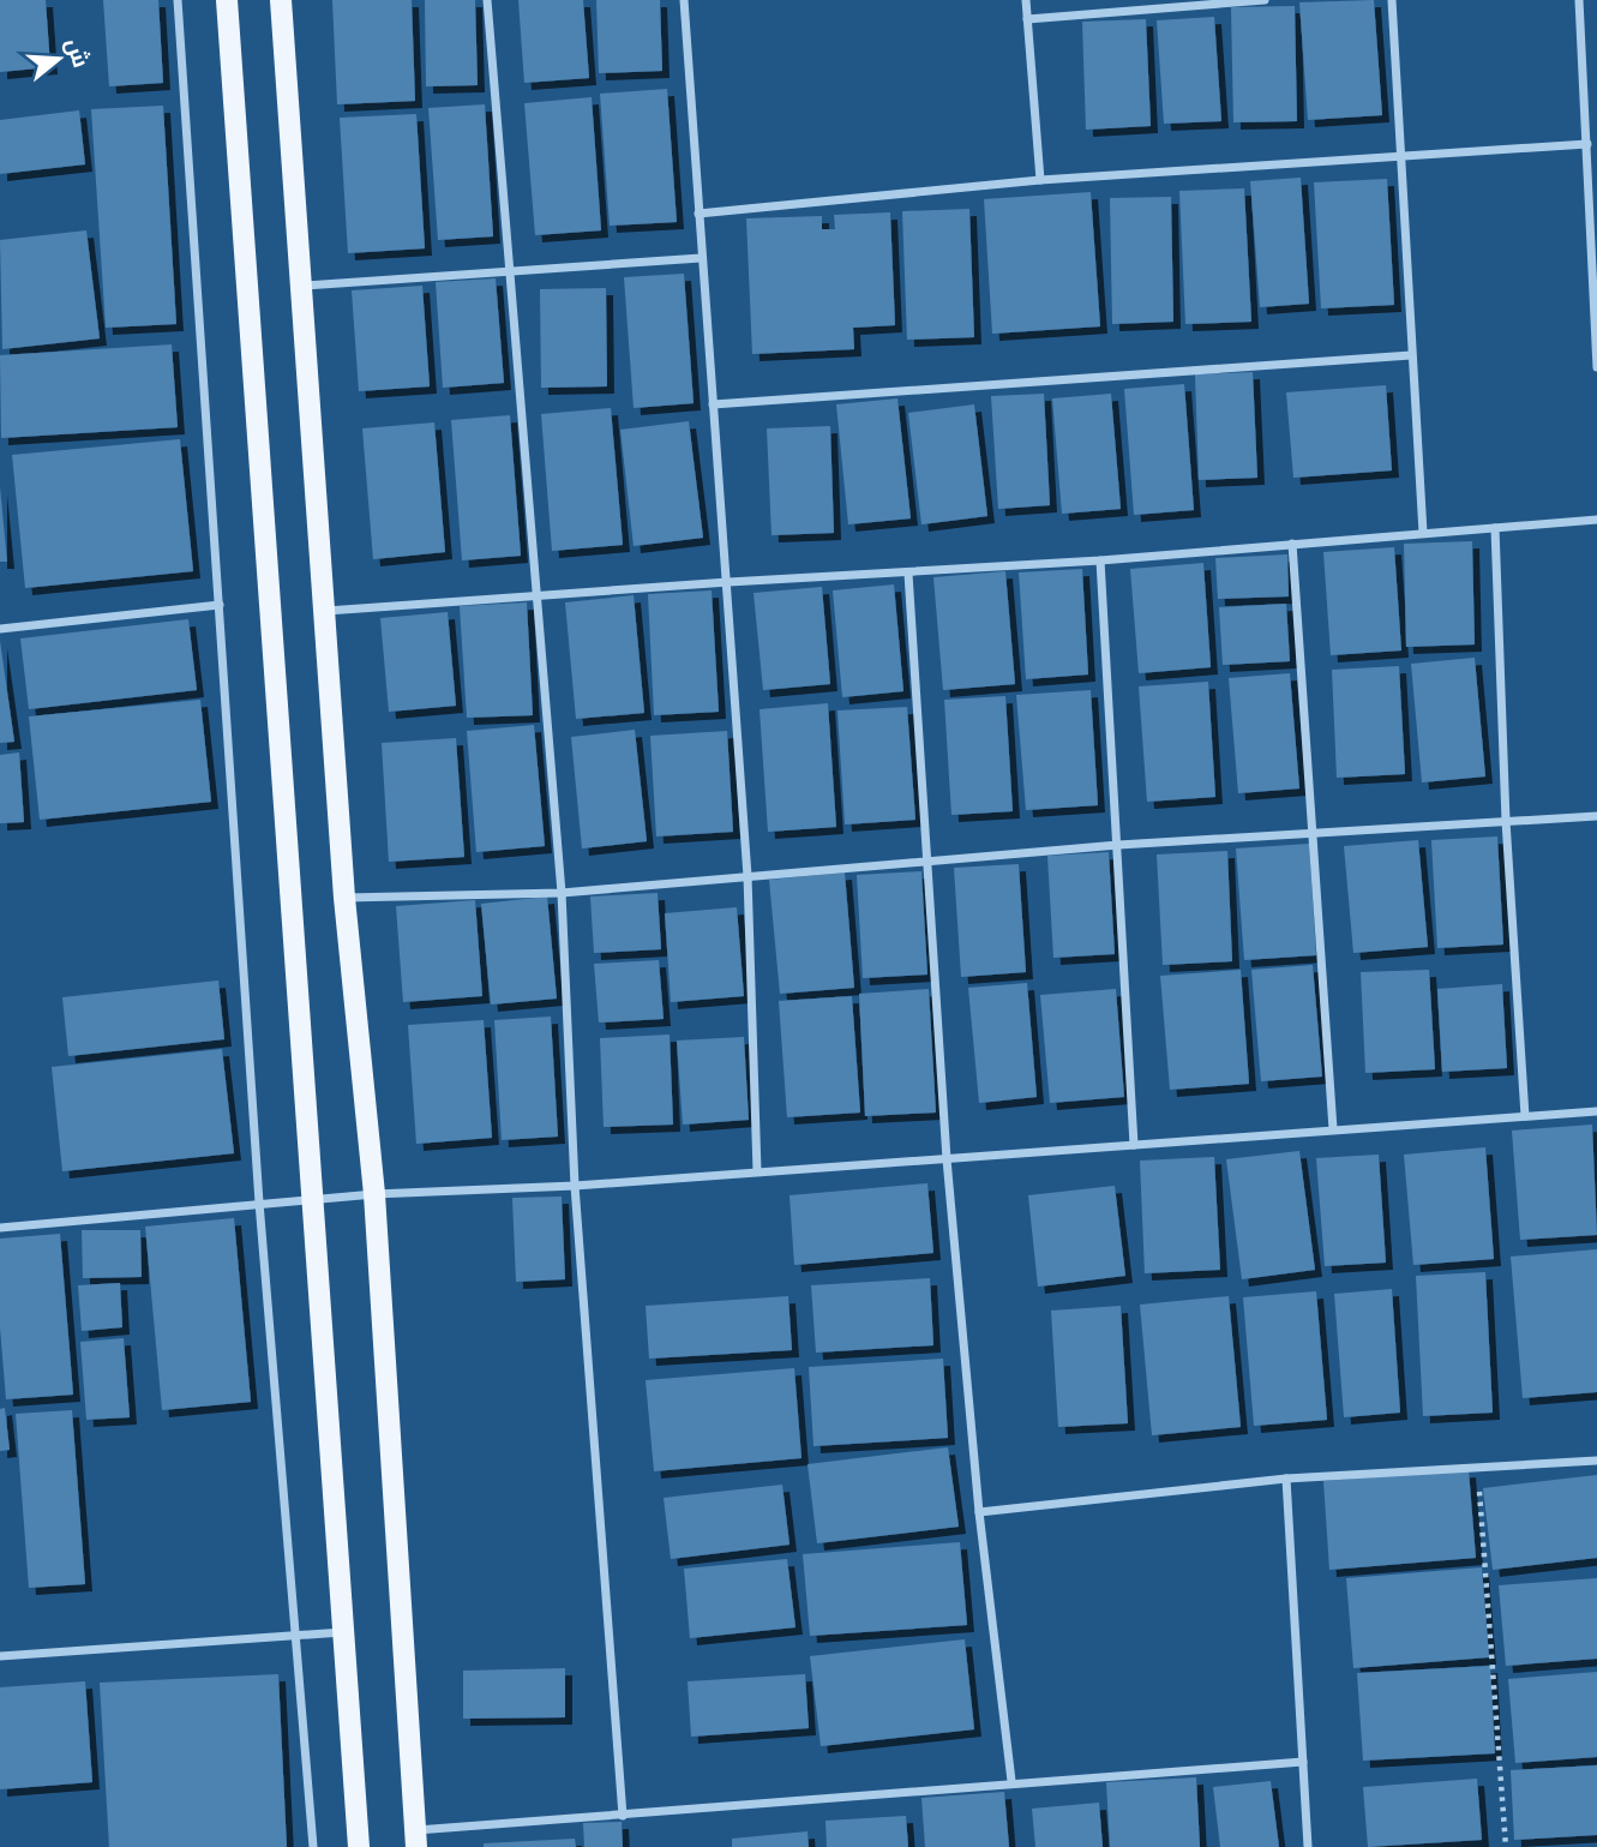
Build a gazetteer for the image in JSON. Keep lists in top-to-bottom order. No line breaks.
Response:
{"north":"right"}
